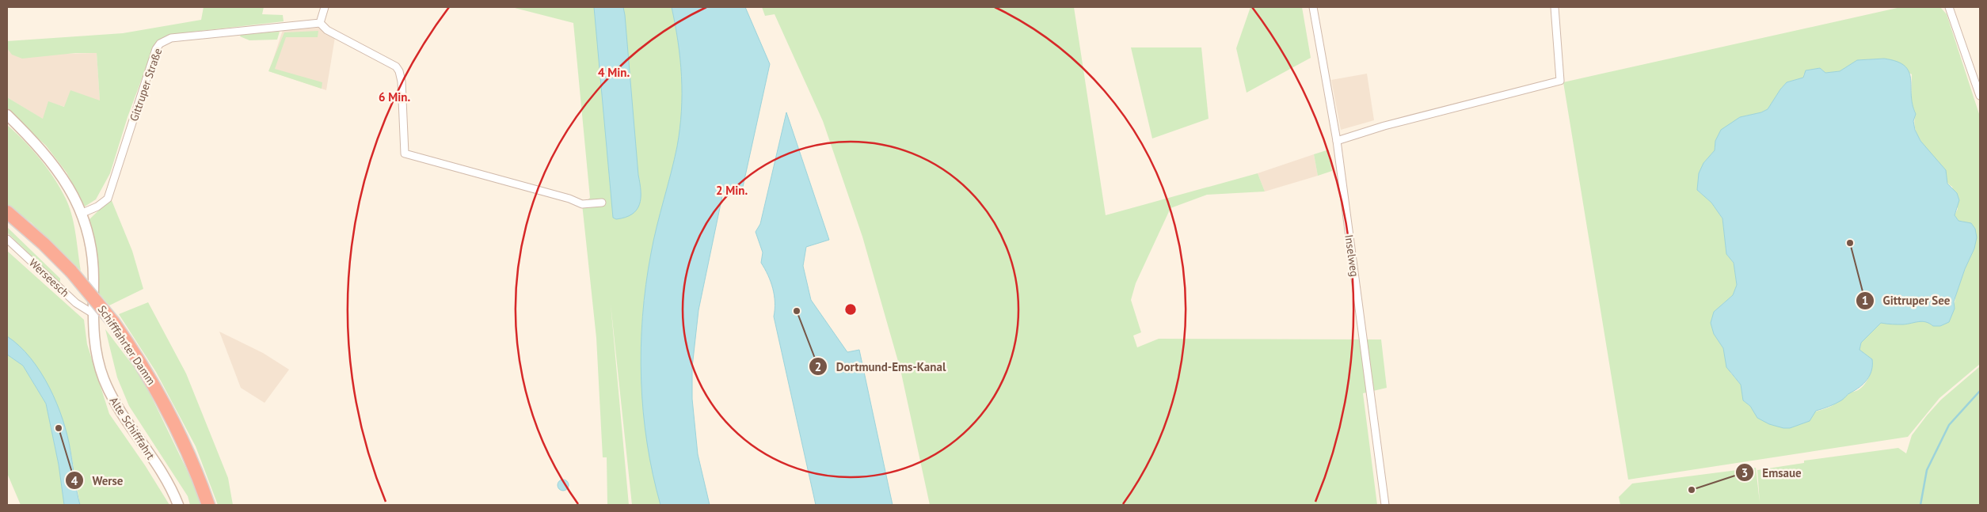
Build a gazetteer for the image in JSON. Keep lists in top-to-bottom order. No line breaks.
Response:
{"streets":{"highway":["Schifffahrter Damm"],"street":["Gittruper Straße","Inselweg","Werseesch","Alte Schifffahrt"]},"crossings":[["Gittruper Straße","Alte Schifffahrt"],["Werseesch","Alte Schifffahrt"]],"places":["Gittruper See","Dortmund-Ems-Kanal","Werse","Emsaue"],"rings":["4 Min.","6 Min.","2 Min."]}
